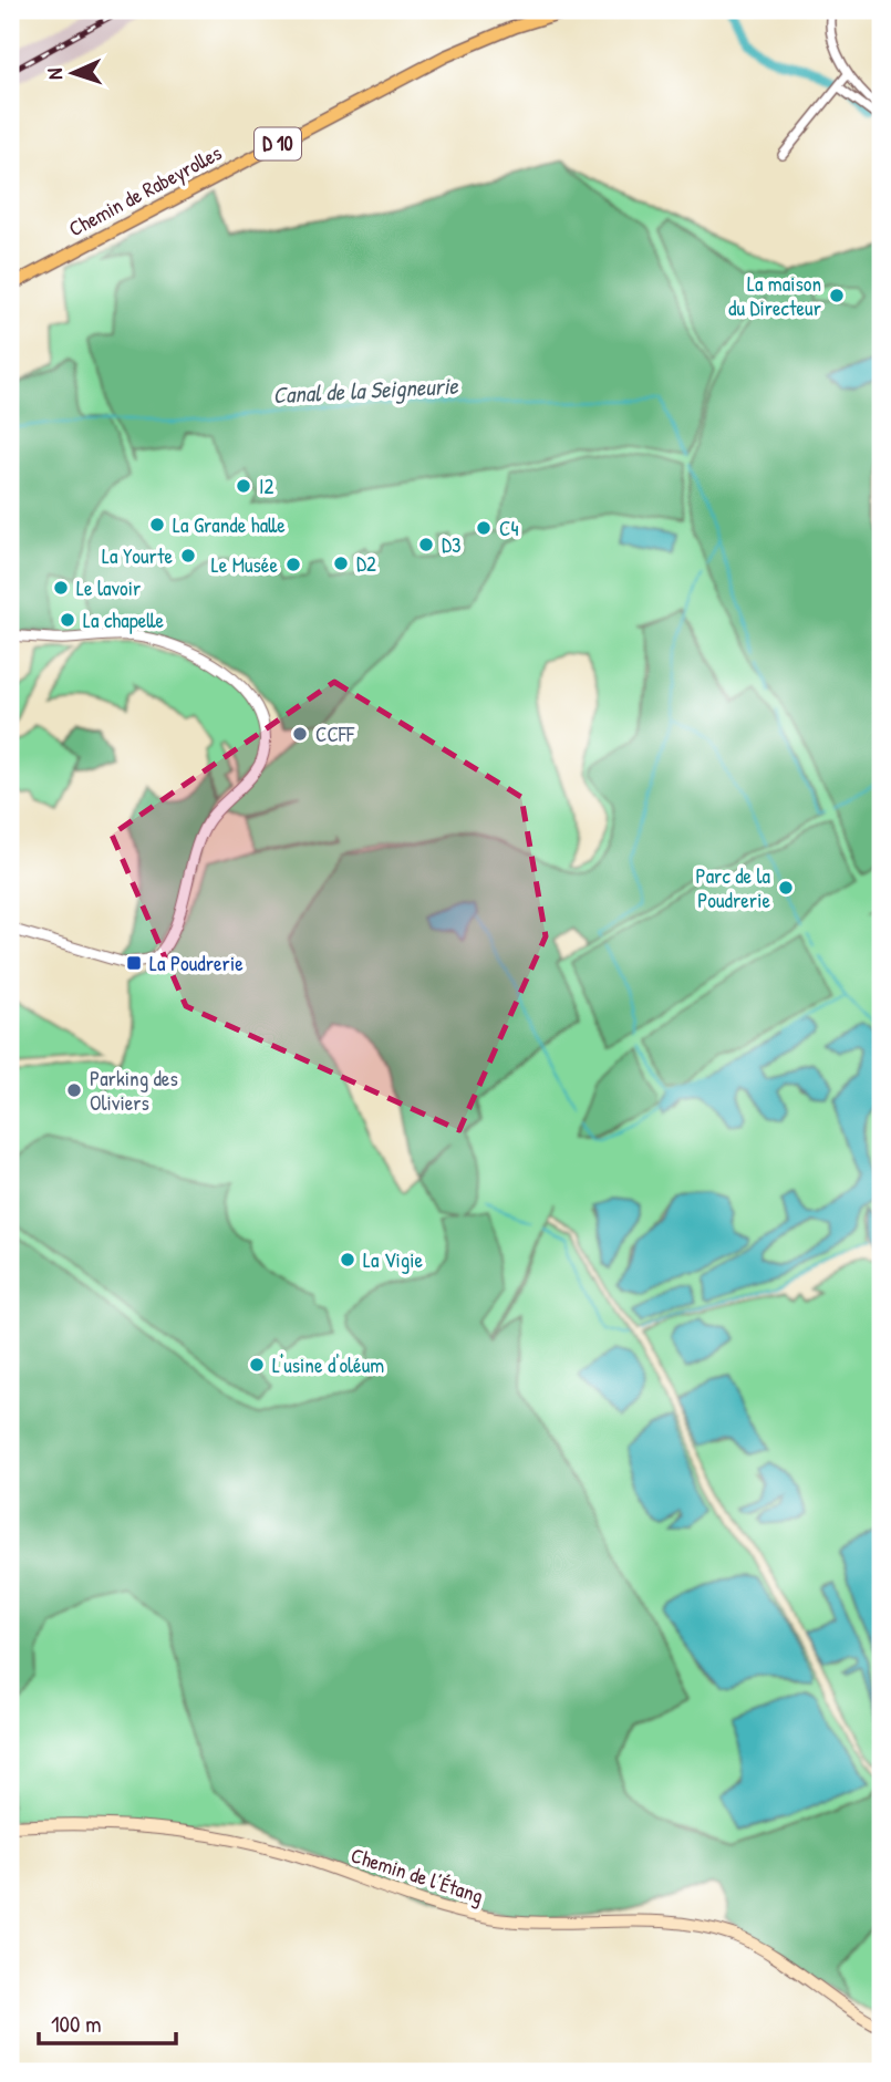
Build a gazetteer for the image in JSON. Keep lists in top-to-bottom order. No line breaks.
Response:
{"streets":{"main road":["D 10","Chemin de Rabeyrolles","Chemin de l’Étang"]},"water":["Canal de la Seigneurie"],"places":{"other":["La maison du Directeur","I2","La Grande halle","C4","D3","La Yourte","D2","Le Musée","Le lavoir","La chapelle","CCFF","Parc de la Poudrerie","Parking des Oliviers","La Vigie","L'usine d'oléum"],"transit":["La Poudrerie"]},"scale_bar":"100 m","north":"left"}
